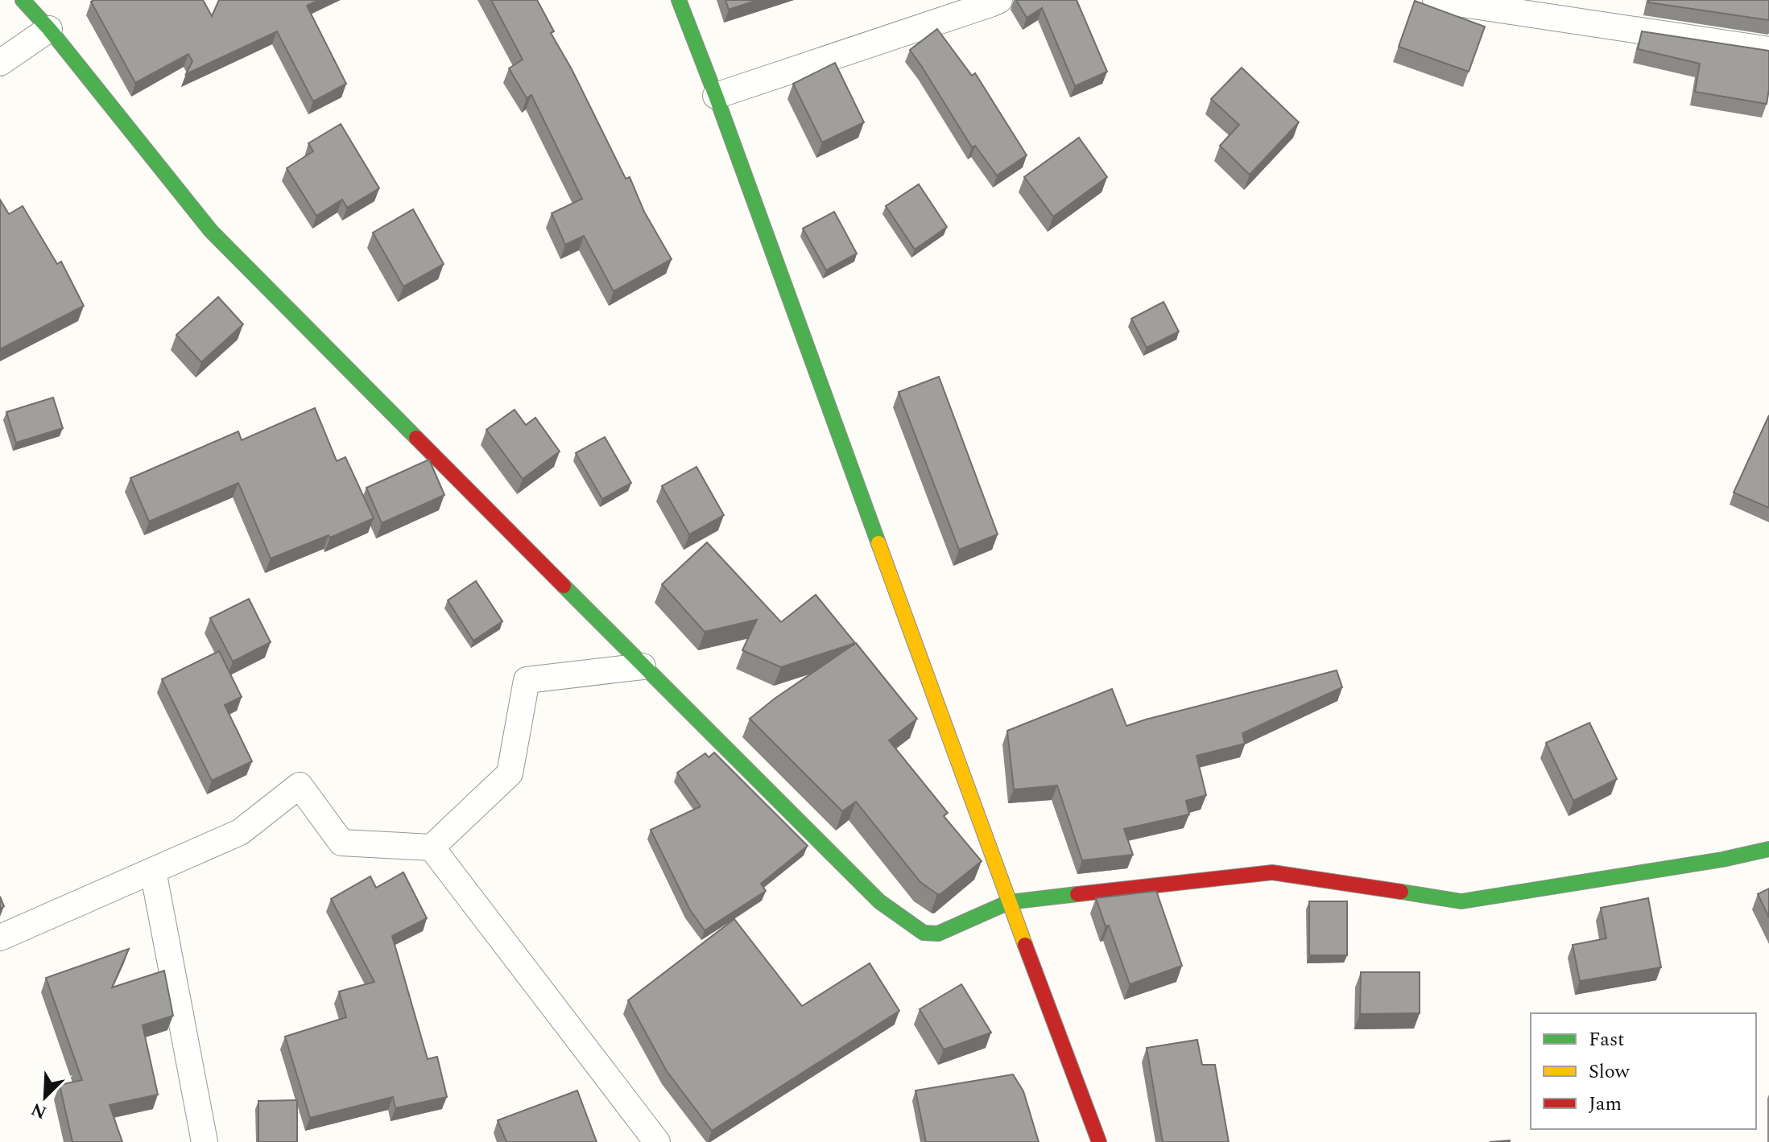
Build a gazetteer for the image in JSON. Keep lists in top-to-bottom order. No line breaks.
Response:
{"legend":["Fast","Slow","Jam"],"north":"bottom left"}
